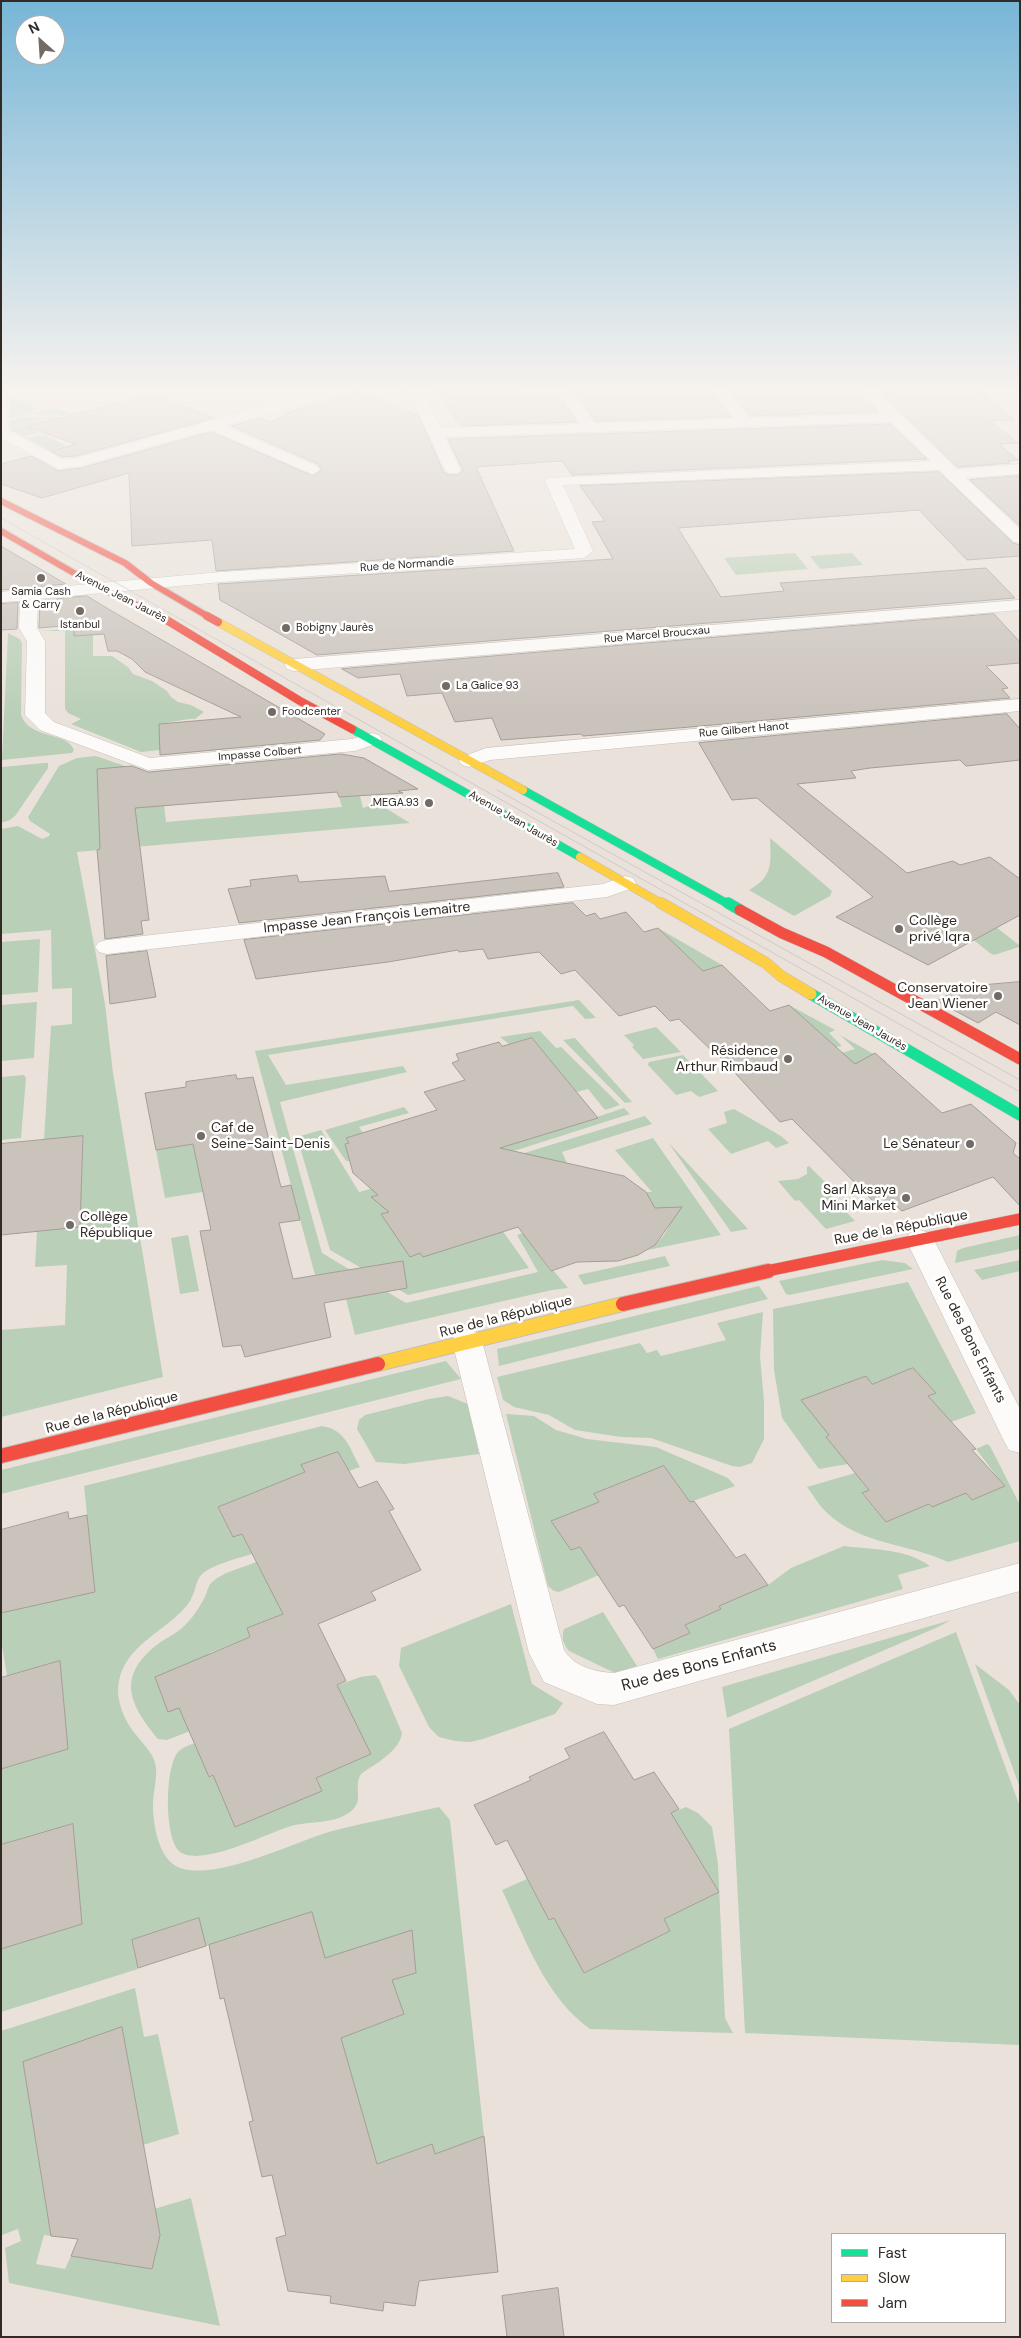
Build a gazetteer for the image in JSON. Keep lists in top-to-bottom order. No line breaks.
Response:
{"streets":{"street":["Rue de Normandie","Avenue Jean Jaurès","Rue Marcel Broucxau","Rue Gilbert Hanot","Impasse Colbert","Impasse Jean François Lemaitre","Rue de la République","Rue des Bons Enfants"]},"crossings":[["Rue de Normandie","Avenue Jean Jaurès"],["Rue de Normandie","Impasse Colbert"],["Avenue Jean Jaurès","Rue Marcel Broucxau"],["Avenue Jean Jaurès","Rue Gilbert Hanot"],["Avenue Jean Jaurès","Impasse Colbert"],["Avenue Jean Jaurès","Impasse Jean François Lemaitre"],["Rue de la République","Rue des Bons Enfants"]],"places":["Samia Cash & Carry","Istanbul","Bobigny Jaurès","La Galice 93","Foodcenter",".MEGA.93","Collège privé Iqra","Conservatoire Jean Wiener","Résidence Arthur Rimbaud","Caf de Seine-Saint-Denis","Le Sénateur","Sarl Aksaya Mini Market","Collège République"],"legend":["Fast","Slow","Jam"],"north":"top left"}
